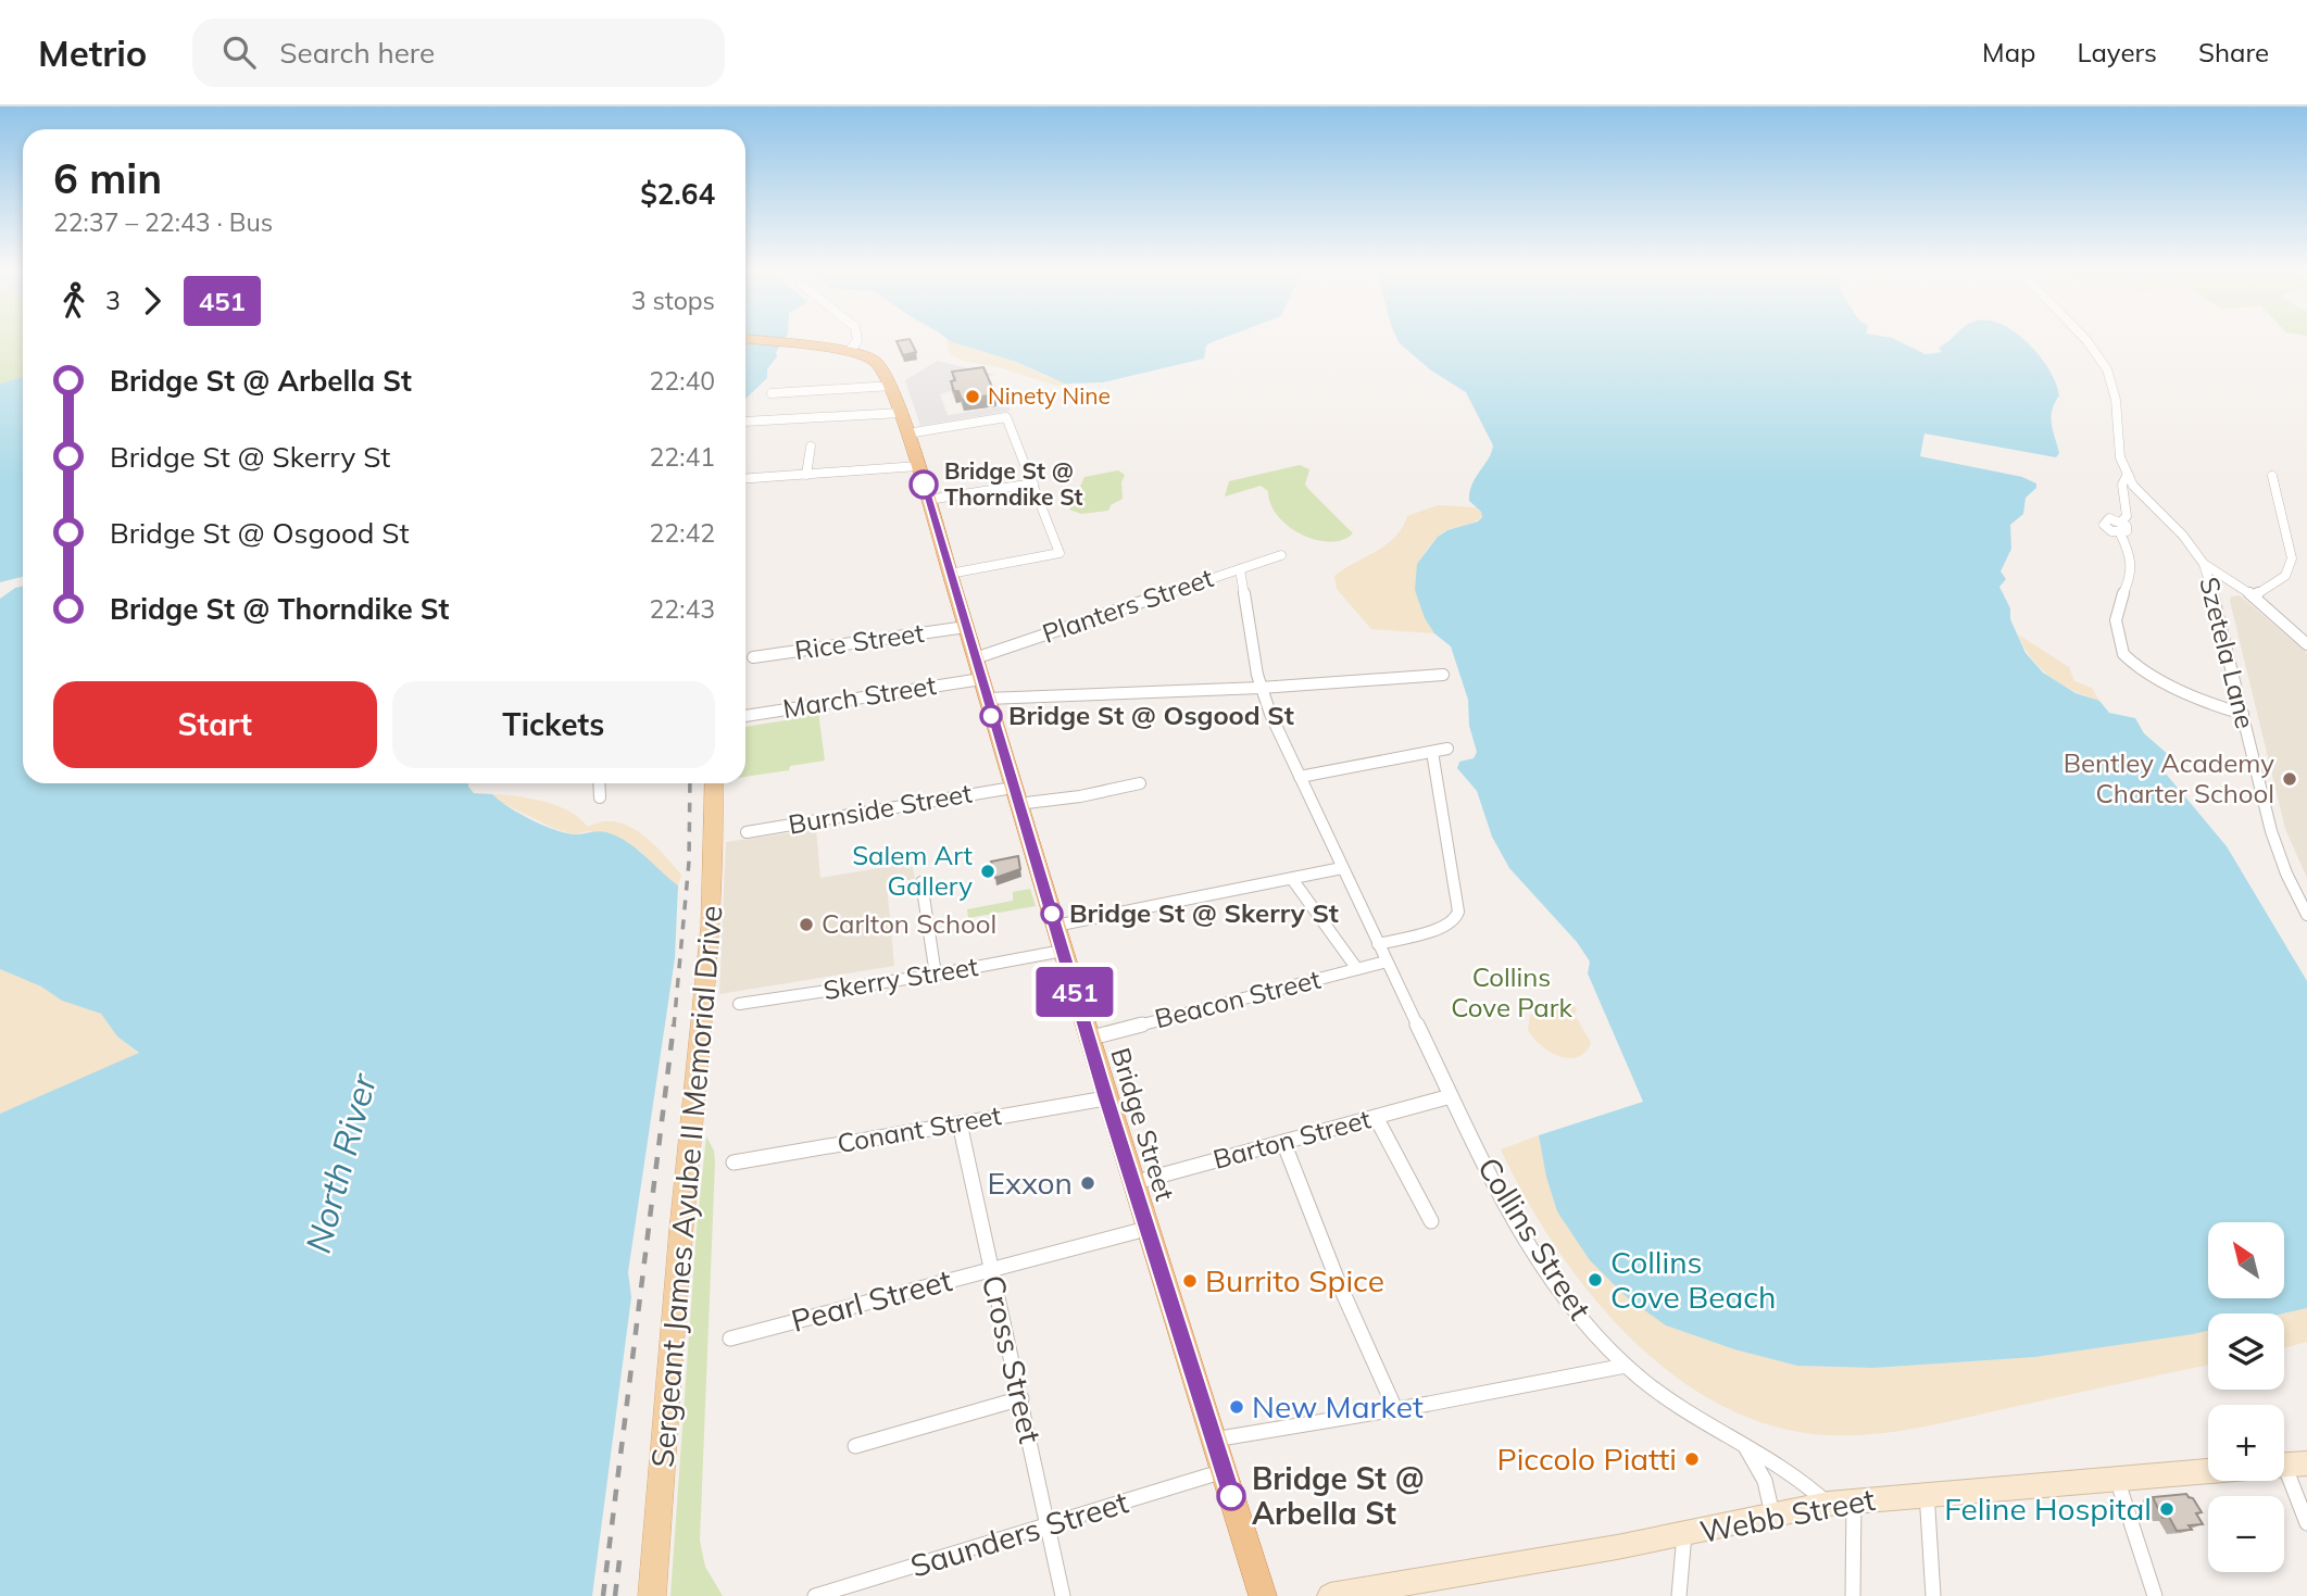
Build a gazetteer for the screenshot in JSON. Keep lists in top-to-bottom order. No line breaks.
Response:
{"streets":{"highway":["Bridge Street"],"main road":["Sergeant James Ayube II Memorial Drive","Webb Street"],"street":["Planters Street","Rice Street","Szetela Lane","March Street","Burnside Street","Skerry Street","Beacon Street","Conant Street","Barton Street","Collins Street","Pearl Street","Cross Street","Saunders Street"]},"crossings":[["Planters Street","Bridge Street"],["Planters Street","Collins Street"],["Rice Street","Bridge Street"],["March Street","Bridge Street"],["March Street","Collins Street"],["Burnside Street","Bridge Street"],["Skerry Street","Bridge Street"],["Beacon Street","Bridge Street"],["Beacon Street","Collins Street"],["Bridge Street","Conant Street"],["Bridge Street","Barton Street"],["Bridge Street","Pearl Street"],["Bridge Street","Saunders Street"],["Conant Street","Cross Street"],["Barton Street","Collins Street"],["Collins Street","Webb Street"],["Pearl Street","Cross Street"],["Cross Street","Saunders Street"]],"water":["North River"],"parks":["Collins Cove Park"],"places":["Ninety Nine","Bridge St @ Thorndike St","Bridge St @ Osgood St","Bentley Academy Charter School","Salem Art Gallery","Bridge St @ Skerry St","Carlton School","Exxon","Collins Cove Beach","Burrito Spice","New Market","Piccolo Piatti","Bridge St @ Arbella St","Feline Hospital"],"lines":["bus line 451"],"north":"top left","page":{"header":"Metrio","search":"Search here","nav":["Map","Layers","Share"],"on_map":"451","heading":["6 min","22:37 – 22:43 · Bus","$2.64"],"legs":["3","451","3 stops"],"list":[{"name":"Bridge St @ Arbella St","value":"22:40"},{"name":"Bridge St @ Skerry St","value":"22:41"},{"name":"Bridge St @ Osgood St","value":"22:42"},{"name":"Bridge St @ Thorndike St","value":"22:43"}],"buttons":["Start","Tickets"],"map_buttons":["+","−"]}}
